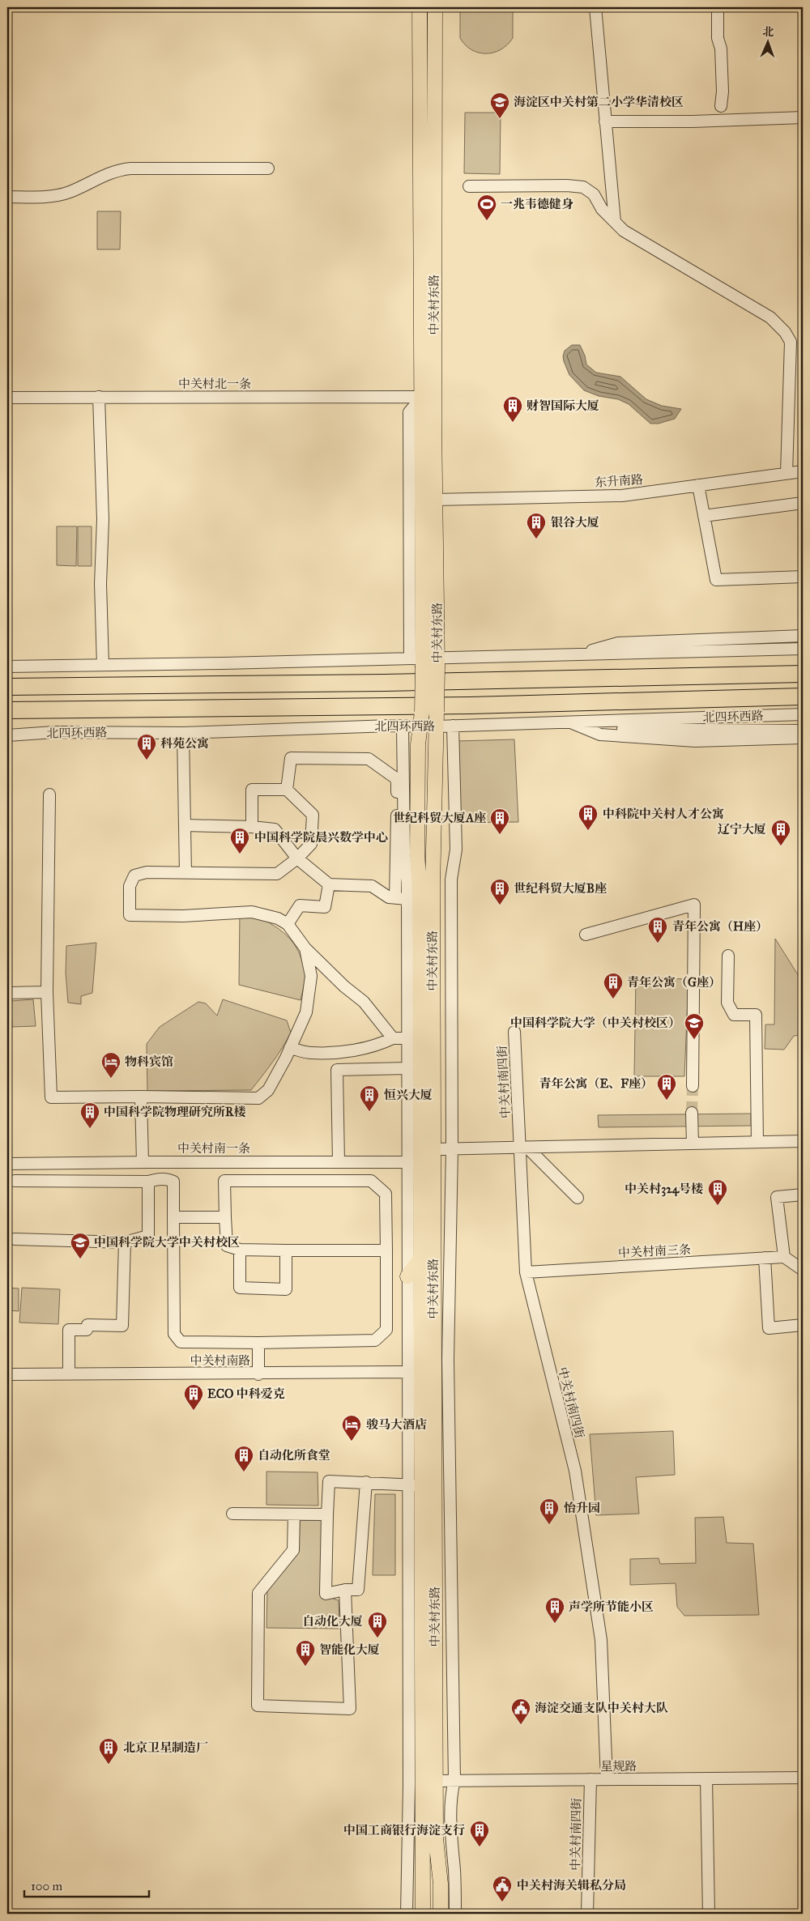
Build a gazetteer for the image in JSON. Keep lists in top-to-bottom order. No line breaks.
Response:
{"streets":{"highway":["北四环西路"],"main road":["中关村东路"],"street":["中关村北一条","东升南路","中关村南四街","中关村南一条","中关村南三条","中关村南路","星规路"]},"crossings":[["中关村东路","中关村北一条"],["中关村东路","东升南路"],["中关村东路","北四环西路"],["中关村东路","中关村南一条"],["中关村东路","中关村南路"],["中关村东路","星规路"],["中关村南四街","中关村南三条"],["中关村南四街","星规路"]],"places":{"school or university":["海淀区中关村第二小学华清校区","中国科学院大学（中关村校区）","中国科学院大学中关村校区"],"sports":["一兆韦德健身"],"building":["财智国际大厦","银谷大厦","科苑公寓","中科院中关村人才公寓","世纪科贸大厦A座","辽宁大厦","中国科学院晨兴数学中心","世纪科贸大厦B座","青年公寓（H座）","青年公寓（G座）","青年公寓（E、F座）","恒兴大厦","中国科学院物理研究所R楼","中关村324号楼","ECO 中科爱克","自动化所食堂","怡升园","声学所节能小区","自动化大厦","智能化大厦","北京卫星制造厂","中国工商银行海淀支行"],"hotel":["物科宾馆","骏马大酒店"],"public building":["海淀交通支队中关村大队","中关村海关辑私分局"]},"scale_bar":"100 m","north":"top"}
